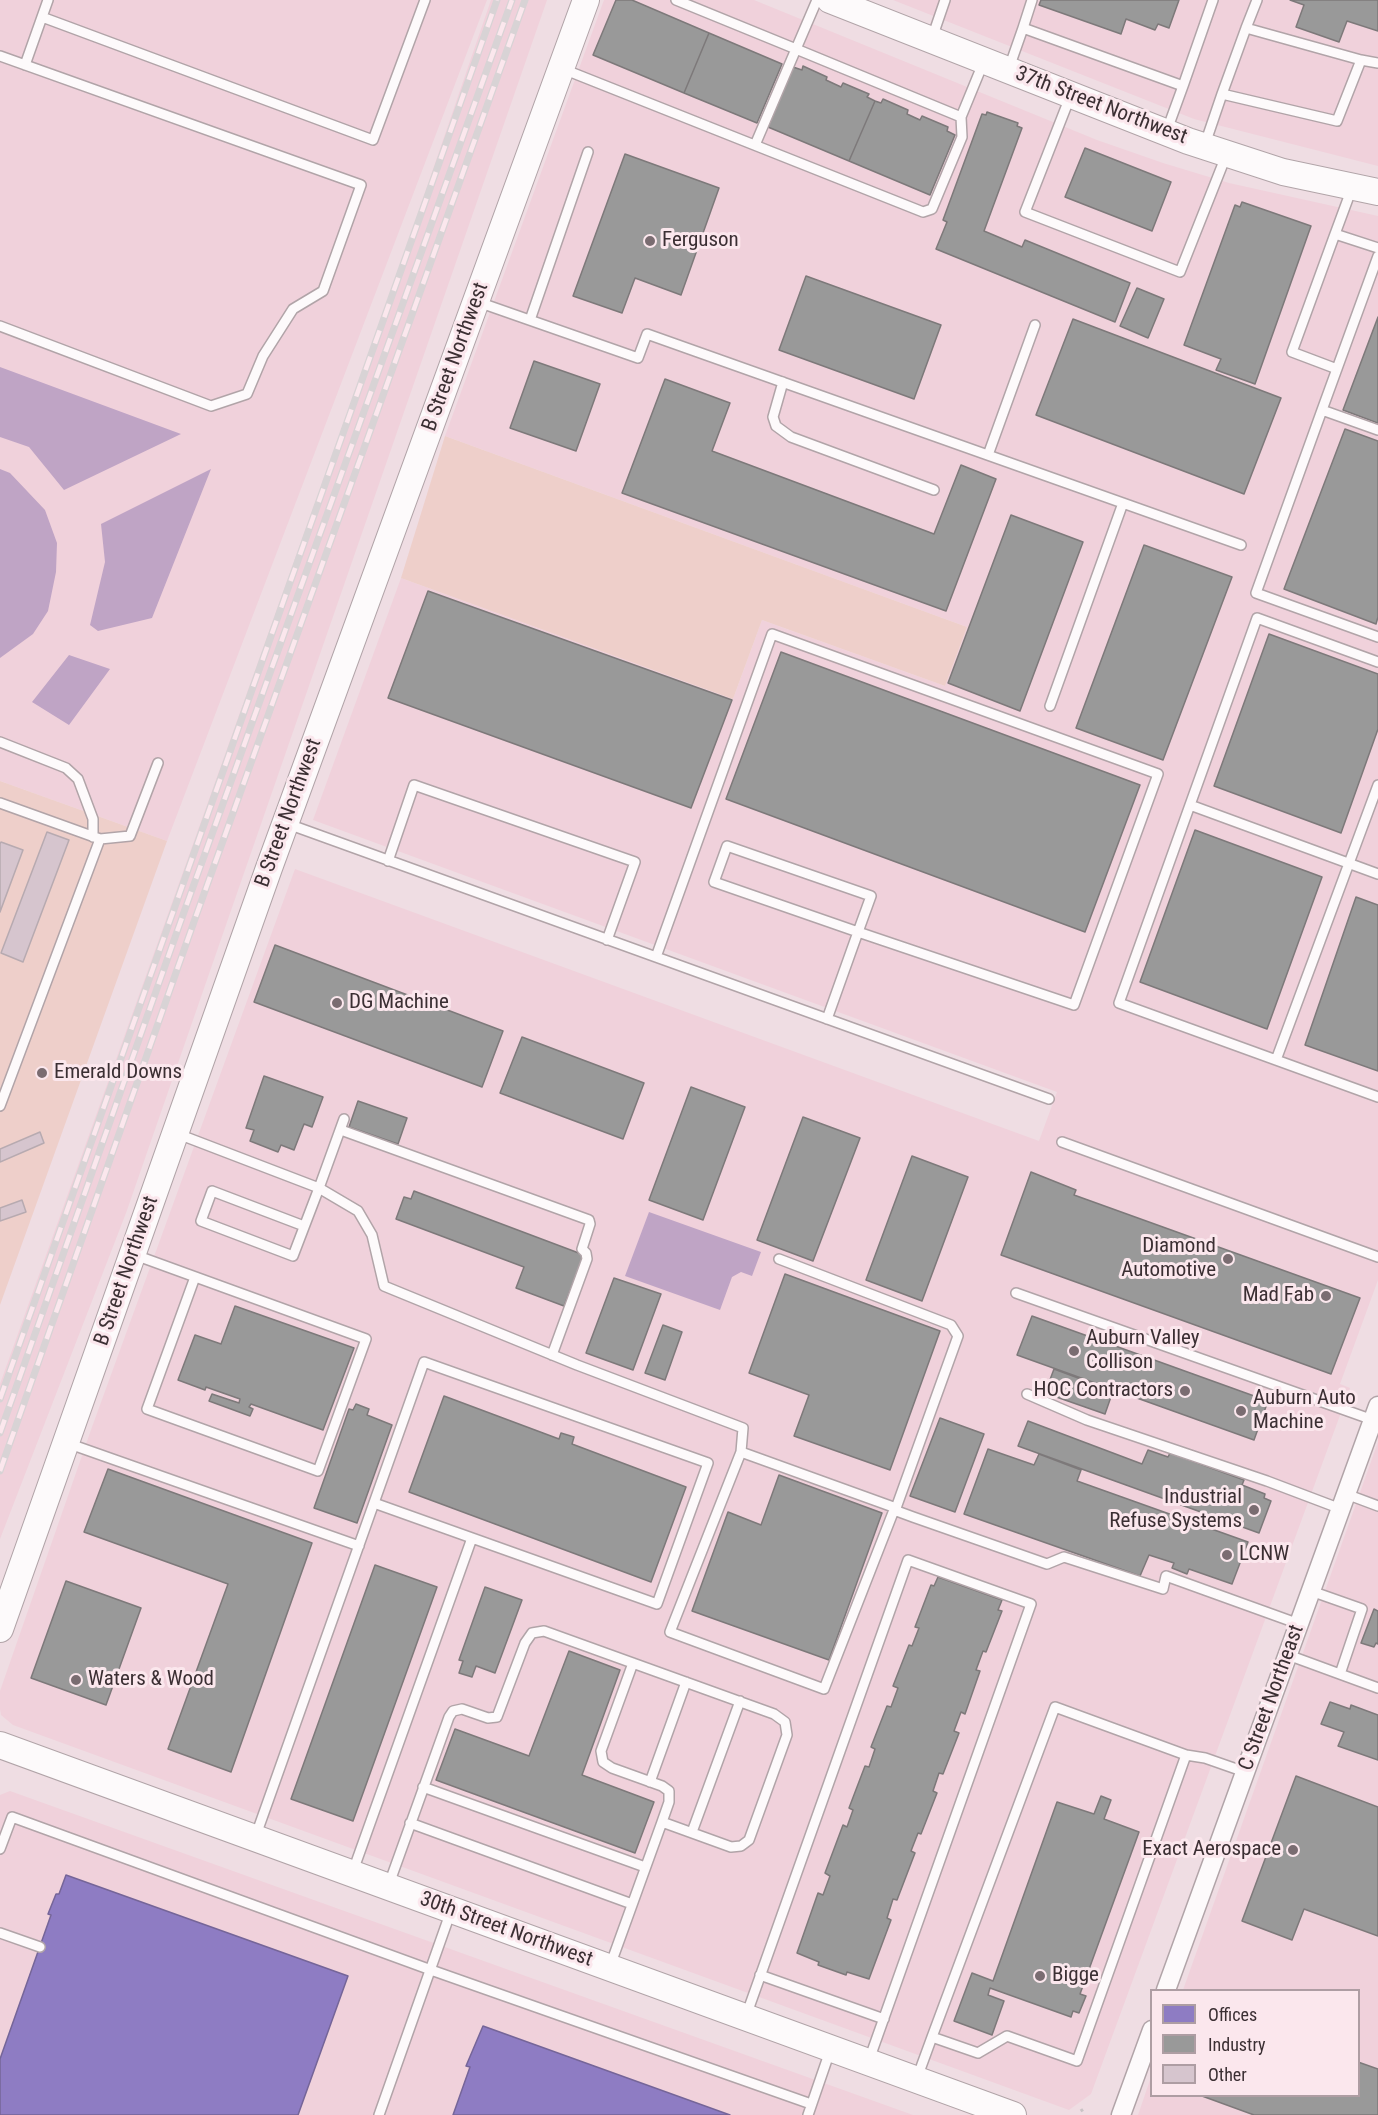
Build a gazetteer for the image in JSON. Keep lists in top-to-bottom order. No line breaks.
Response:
{"streets":{"street":["37th Street Northwest","B Street Northwest","C Street Northeast","30th Street Northwest"]},"places":["Ferguson","DG Machine","Emerald Downs","Diamond Automotive","Mad Fab","Auburn Valley Collison","HOC Contractors","Auburn Auto Machine","Industrial Refuse Systems","LCNW","Waters & Wood","Exact Aerospace","Bigge"],"legend":["Offices","Industry","Other"]}
